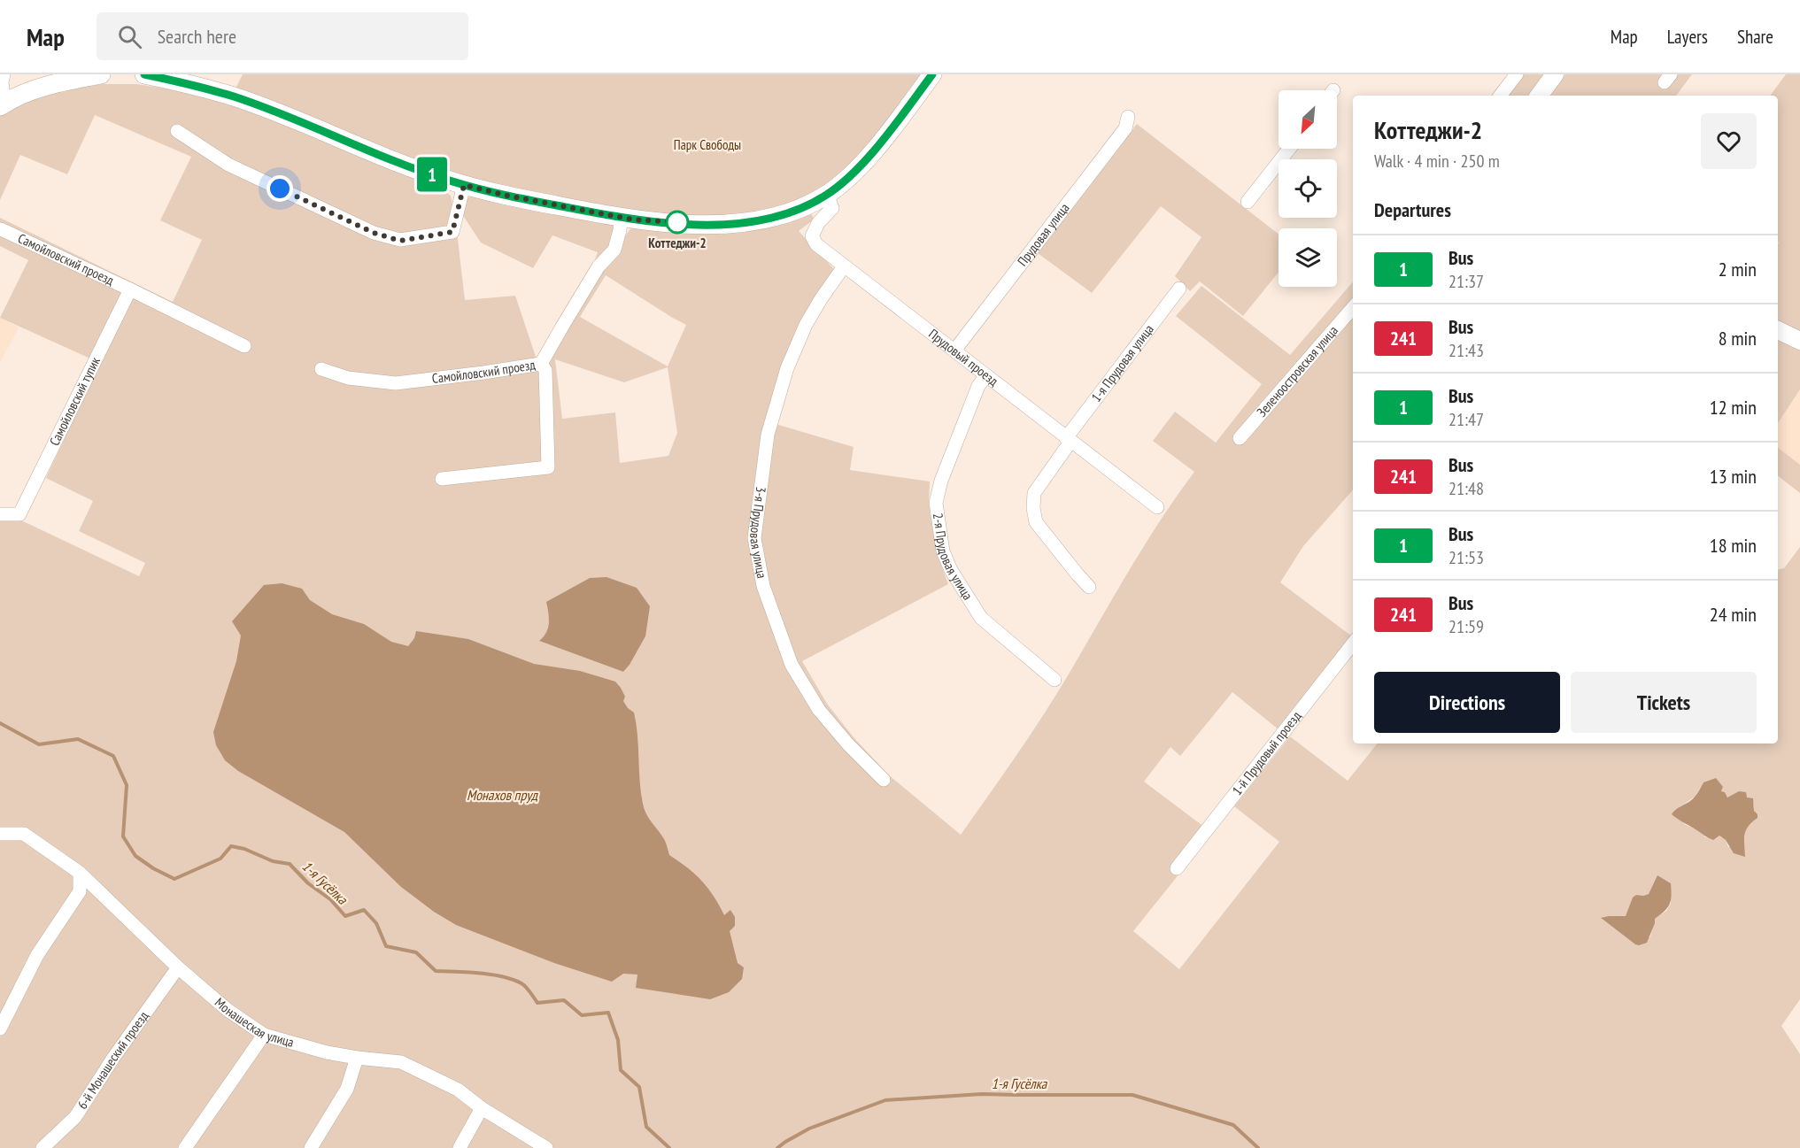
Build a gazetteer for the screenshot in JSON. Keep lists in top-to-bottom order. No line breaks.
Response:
{"streets":{"street":["Прудовая улица","Самойловский проезд","Прудовый проезд","1-я Прудовая улица","Зеленоостровская улица","Самойловский тупик","3-я Прудовая улица","2-я Прудовая улица","1-й Прудовый проезд","Монашеская улица","6-й Монашеский проезд"]},"crossings":[["Прудовая улица","Прудовый проезд"],["Самойловский проезд","Самойловский тупик"],["Прудовый проезд","1-я Прудовая улица"],["Прудовый проезд","3-я Прудовая улица"],["Прудовый проезд","2-я Прудовая улица"],["Монашеская улица","6-й Монашеский проезд"]],"water":["Монахов пруд","1-я Гусёлка"],"parks":["Парк Свободы"],"places":["Коттеджи-2"],"lines":["bus line 1"],"north":"bottom left","page":{"header":"Map","search":"Search here","nav":["Map","Layers","Share"],"on_map":"1","heading":[["Коттеджи-2","Walk · 4 min · 250 m"],"Departures"],"list":[{"mark":"1","name":"Bus","note":"21:37","value":"2 min"},{"mark":"241","name":"Bus","note":"21:43","value":"8 min"},{"mark":"1","name":"Bus","note":"21:47","value":"12 min"},{"mark":"241","name":"Bus","note":"21:48","value":"13 min"},{"mark":"1","name":"Bus","note":"21:53","value":"18 min"},{"mark":"241","name":"Bus","note":"21:59","value":"24 min"}],"buttons":["Directions","Tickets"]}}
